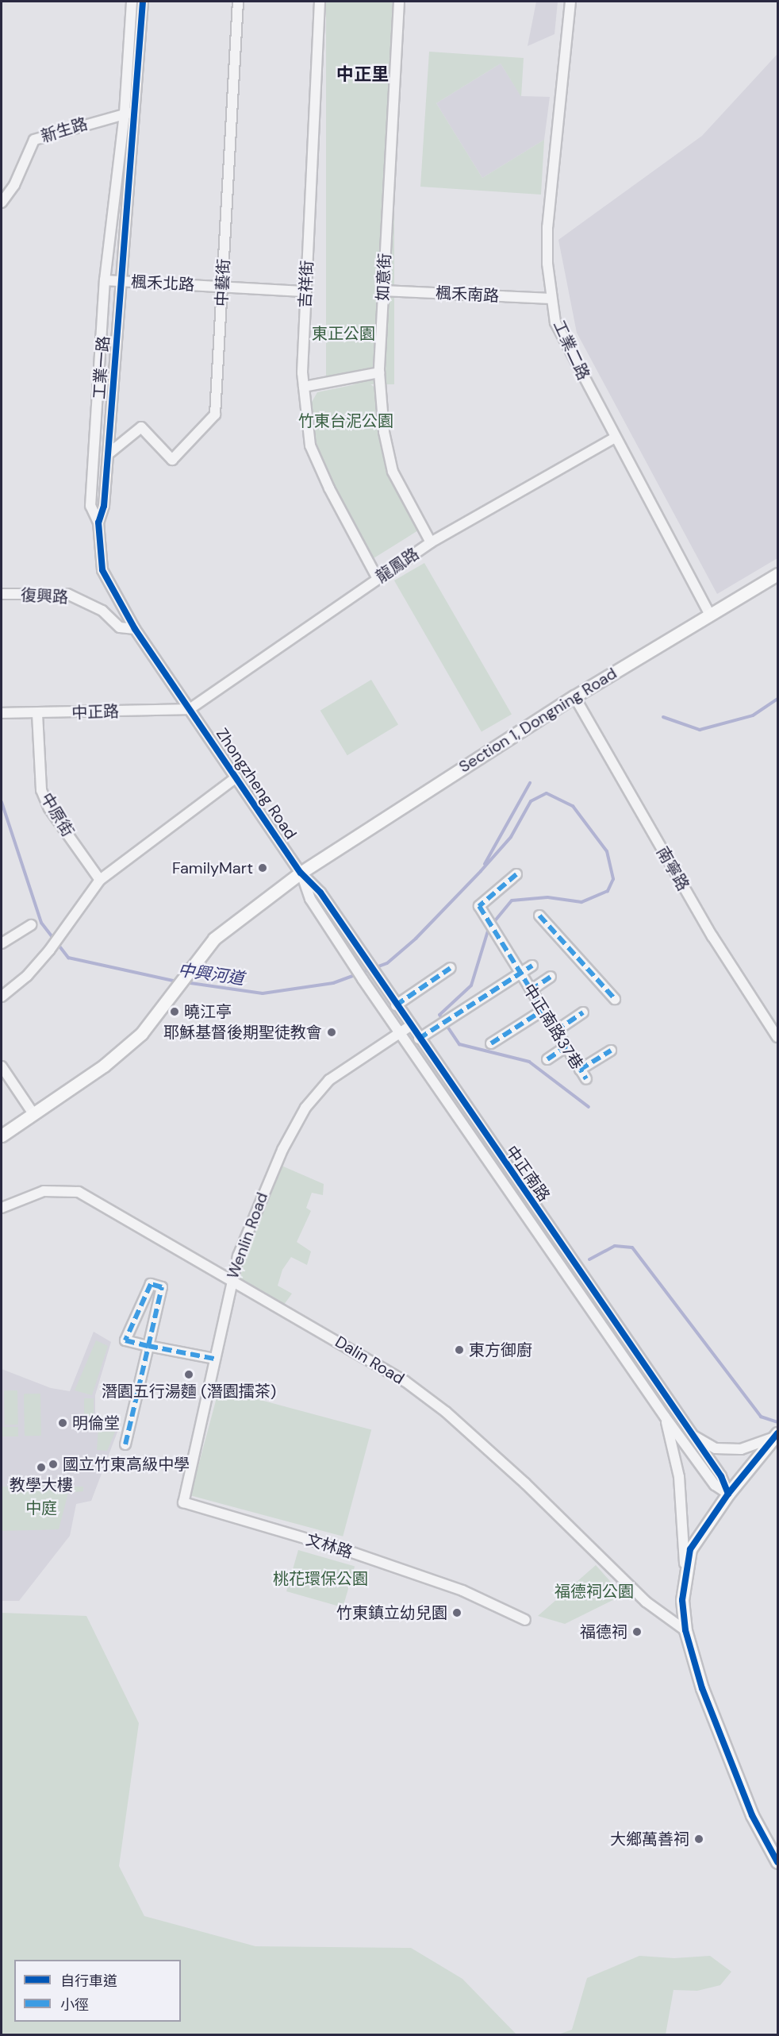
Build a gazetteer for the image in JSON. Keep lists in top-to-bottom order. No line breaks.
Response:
{"streets":{"main road":["Section 1, Dongning Road"],"street":["新生路","如意街","中藝街","楓禾北路","吉祥街","楓禾南路","工業二路","工業一路","龍鳳路","復興路","中正路","Zhongzheng Road","中原街","南寧路","中正南路37巷","中正南路","Wenlin Road","Dalin Road"]},"crossings":[["新生路","工業一路"],["如意街","楓禾南路"],["如意街","龍鳳路"],["中藝街","楓禾北路"],["中藝街","工業一路"],["楓禾北路","吉祥街"],["楓禾北路","工業一路"],["吉祥街","龍鳳路"],["楓禾南路","工業二路"],["工業二路","龍鳳路"],["工業二路","Section 1, Dongning Road"],["工業一路","龍鳳路"],["工業一路","復興路"],["工業一路","中正路"],["工業一路","Zhongzheng Road"],["龍鳳路","中正路"],["龍鳳路","Zhongzheng Road"],["中正路","Zhongzheng Road"],["中正路","中原街"],["Section 1, Dongning Road","Zhongzheng Road"],["Section 1, Dongning Road","南寧路"],["Section 1, Dongning Road","中正南路"],["Zhongzheng Road","中正南路"],["中正南路37巷","中正南路"],["中正南路","Wenlin Road"],["Wenlin Road","Dalin Road"]],"districts":["中正里"],"water":["中興河道"],"parks":["東正公園","竹東台泥公園","中庭","桃花環保公園","福德祠公園"],"places":["FamilyMart","曉江亭","耶穌基督後期聖徒教會","東方御廚","潛園五行湯麵 (潛園擂茶)","明倫堂","國立竹東高級中學","教學大樓","竹東鎮立幼兒園","福德祠","大鄉萬善祠"],"legend":["自行車道","小徑"]}
